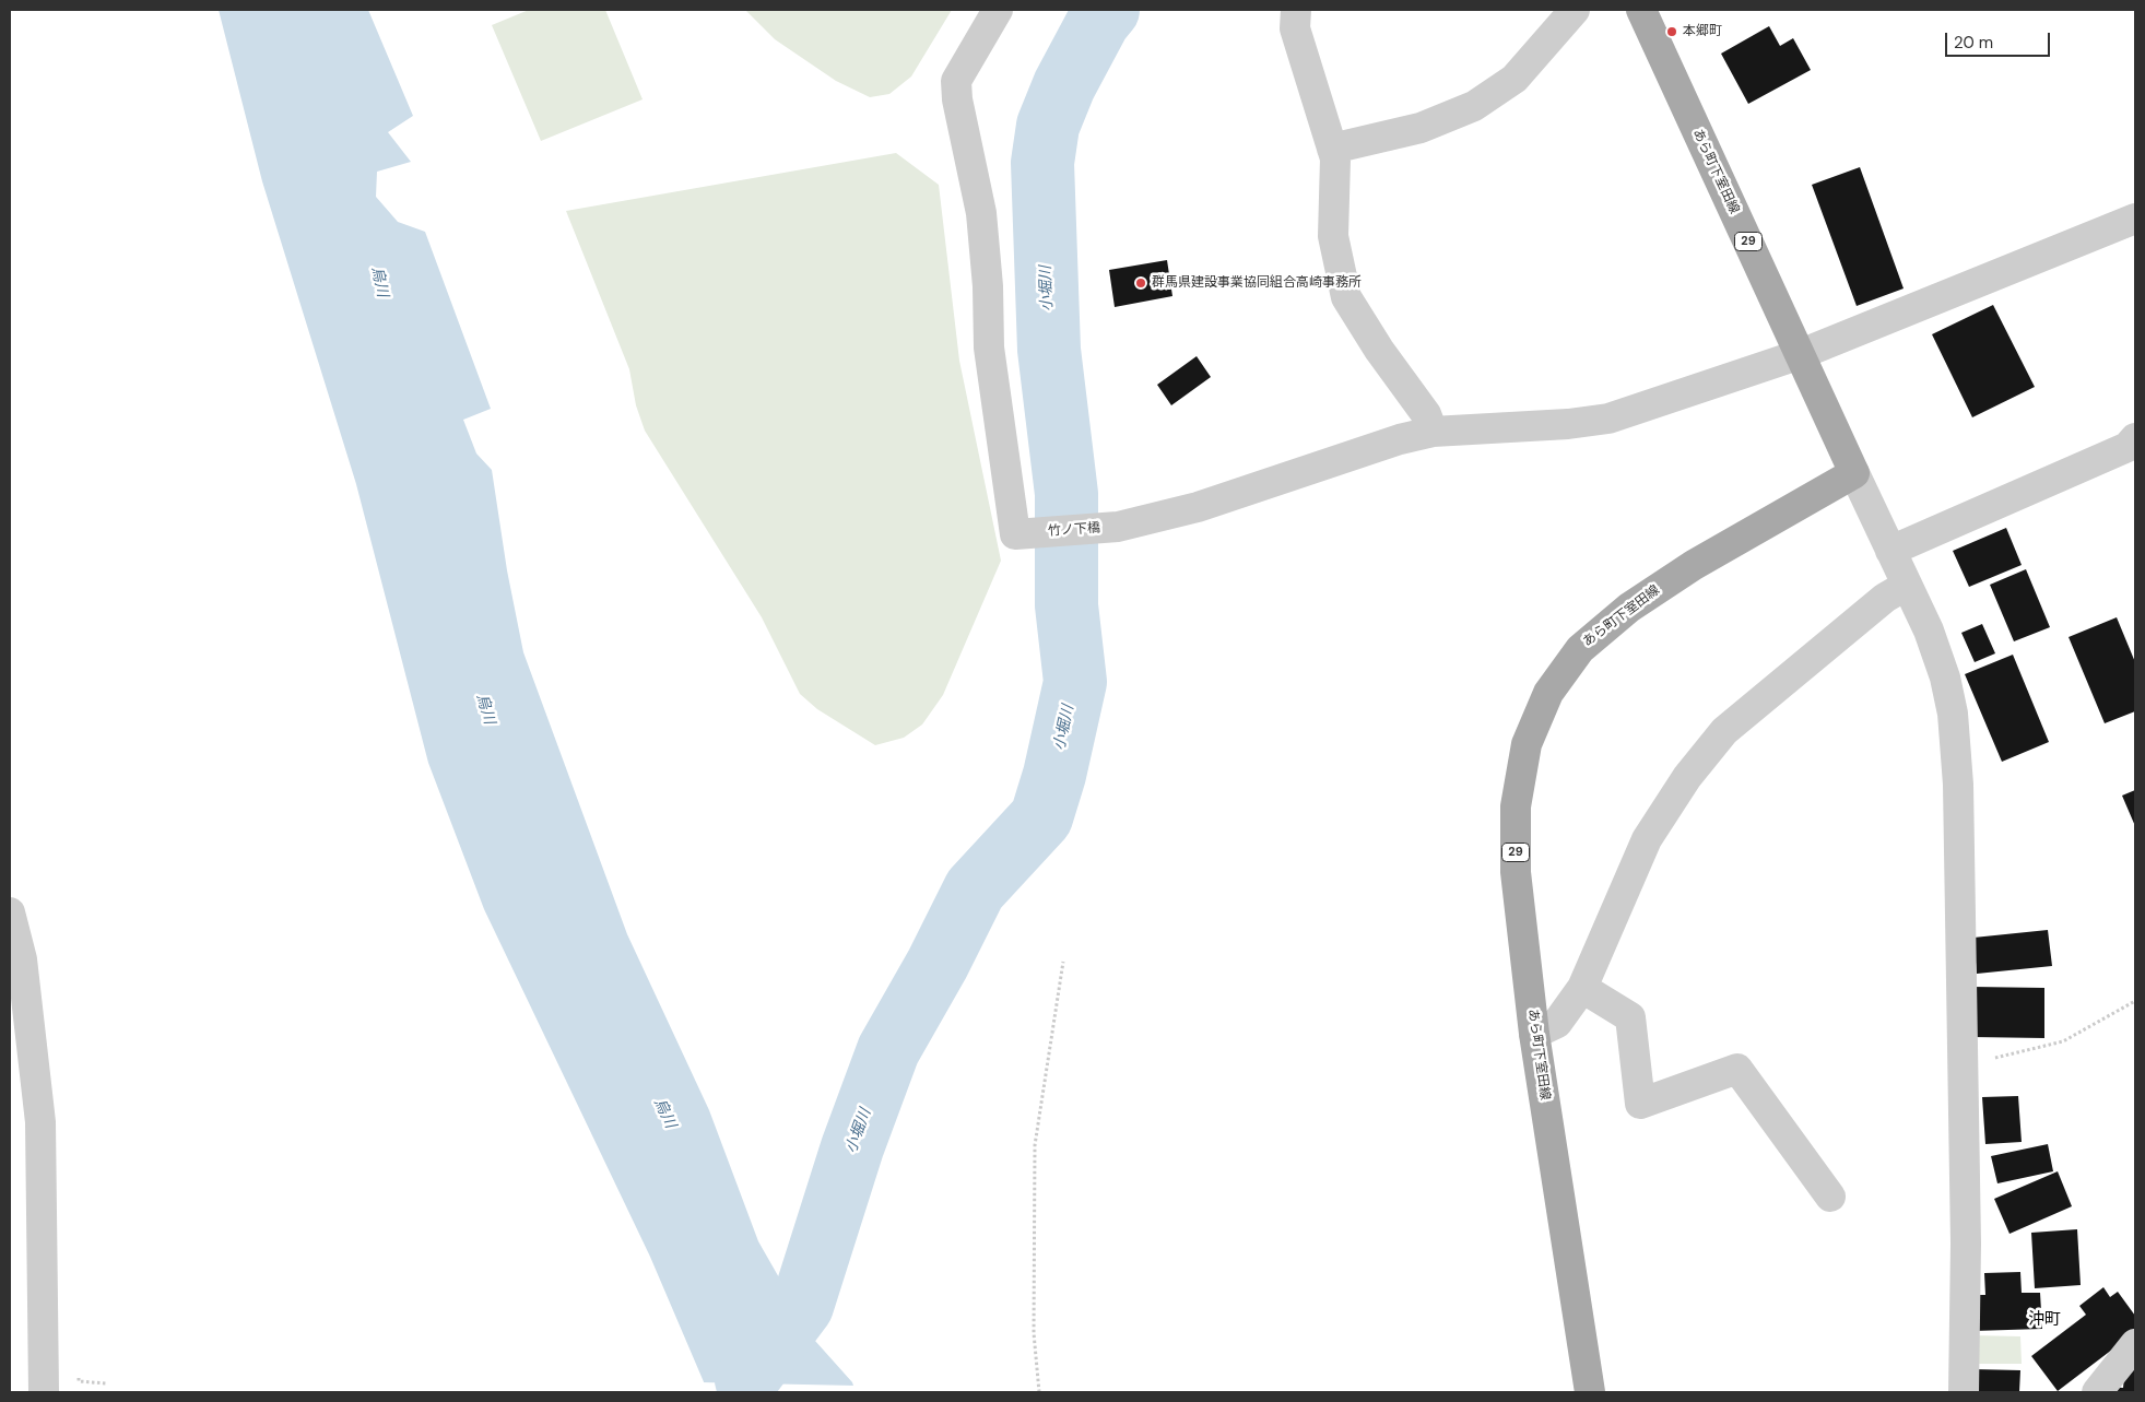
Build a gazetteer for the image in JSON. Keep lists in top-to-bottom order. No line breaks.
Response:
{"streets":{"main road":["あら町下室田線","29"],"street":["竹ノ下橋"]},"crossings":[["あら町下室田線","竹ノ下橋"]],"districts":["沖町"],"water":["烏川","小堀川"],"places":["本郷町","群馬県建設事業協同組合高崎事務所"],"scale_bar":"20 m"}
